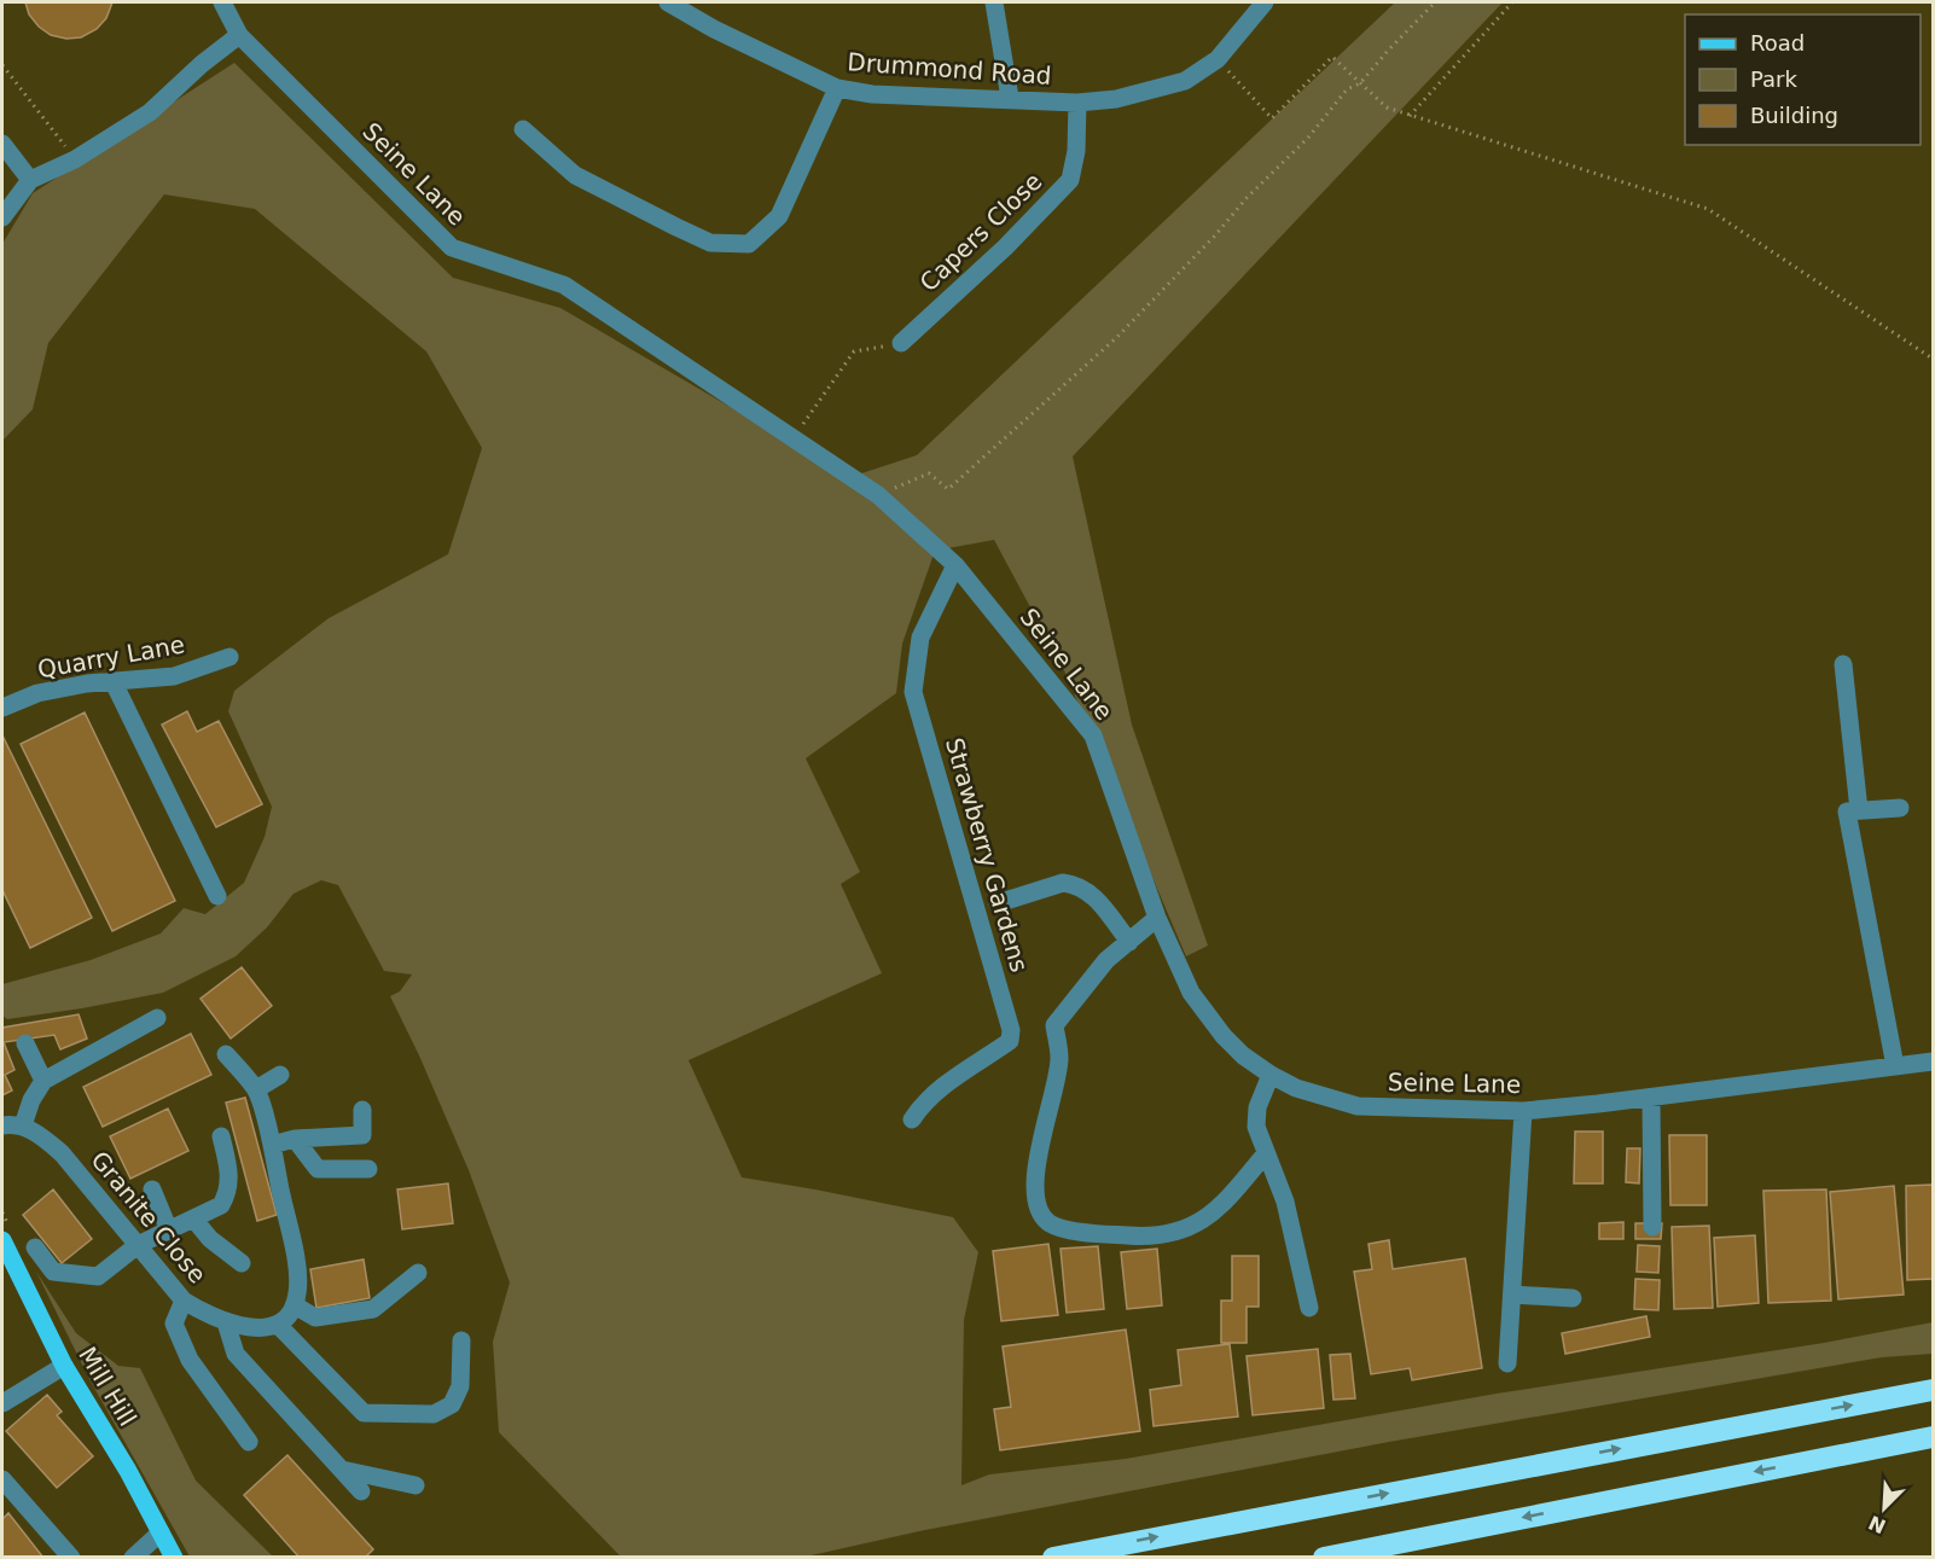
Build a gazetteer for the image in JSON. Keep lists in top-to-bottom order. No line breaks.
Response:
{"streets":{"main road":["Mill Hill"],"street":["Drummond Road","Seine Lane","Capers Close","Quarry Lane","Strawberry Gardens","Granite Close"]},"crossings":[["Drummond Road","Capers Close"],["Seine Lane","Strawberry Gardens"]],"legend":["Road","Park","Building"],"north":"bottom left"}
